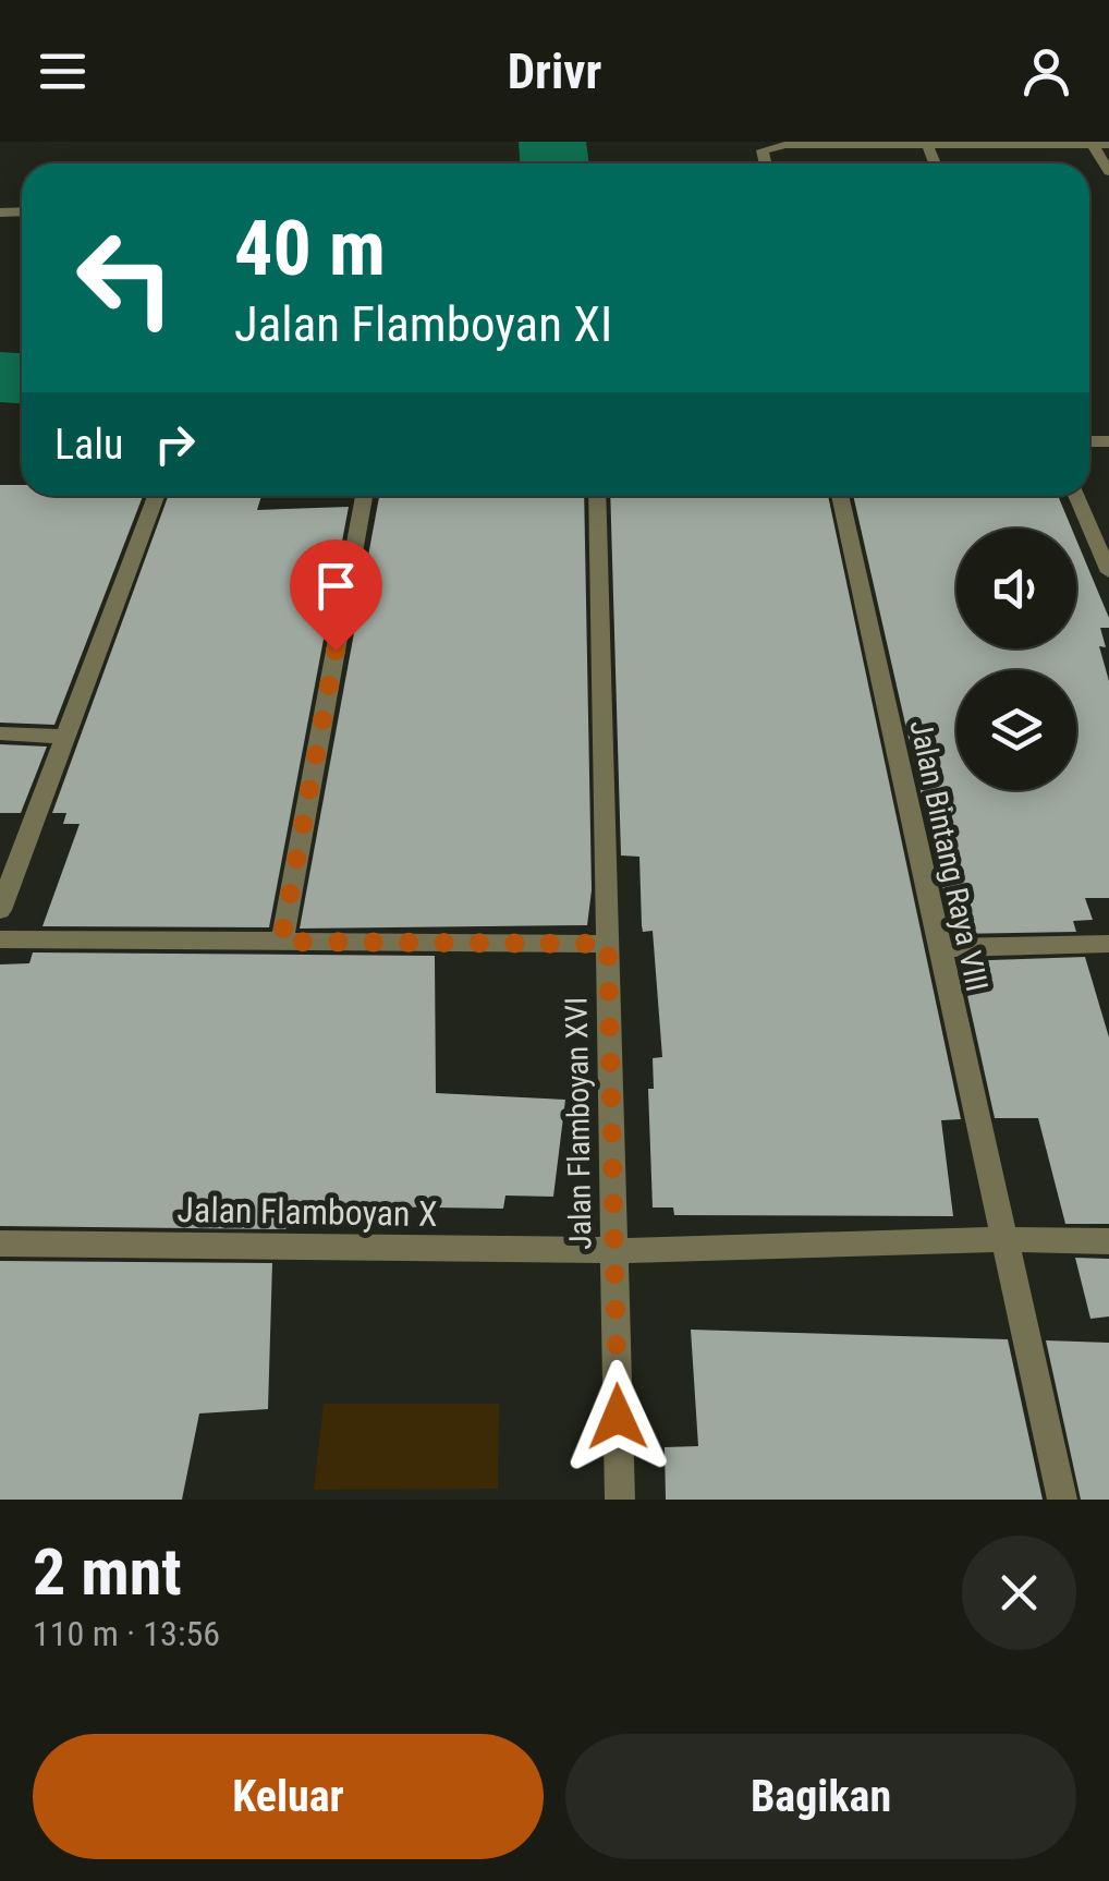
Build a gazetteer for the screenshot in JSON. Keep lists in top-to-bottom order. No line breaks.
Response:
{"streets":{"street":["Jalan Bintang Raya VIII","Jalan Flamboyan XVI","Jalan Flamboyan X"]},"crossings":[["Jalan Bintang Raya VIII","Jalan Flamboyan X"],["Jalan Flamboyan XVI","Jalan Flamboyan X"]],"page":{"header":"Drivr","turn":["40 m","Jalan Flamboyan XI"],"then":"Lalu","heading":["2 mnt","110 m · 13:56"],"buttons":["Keluar","Bagikan"]}}
